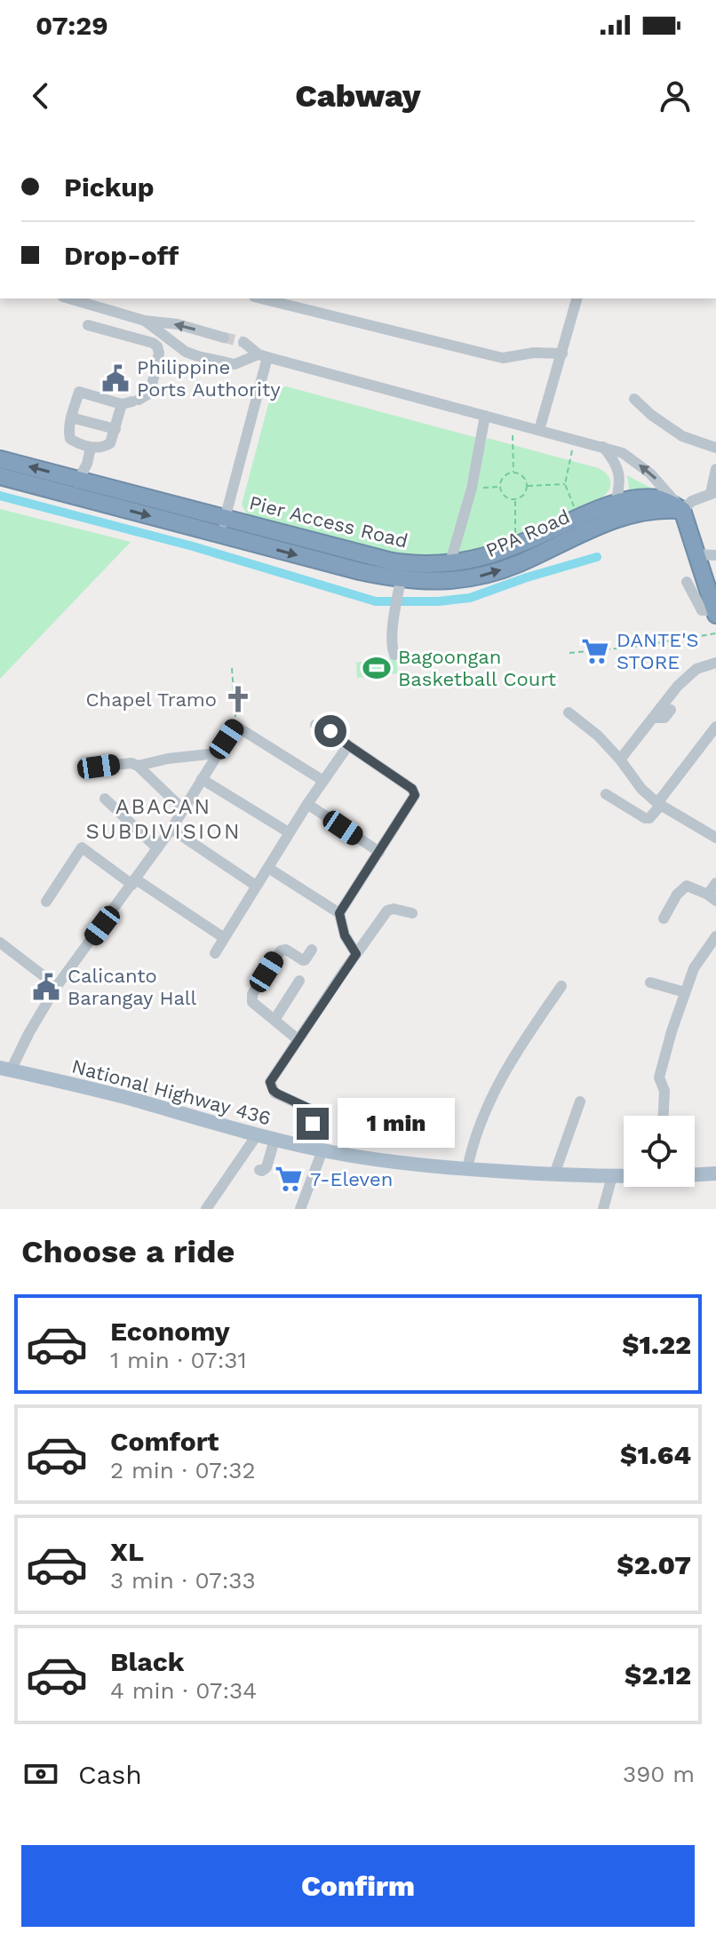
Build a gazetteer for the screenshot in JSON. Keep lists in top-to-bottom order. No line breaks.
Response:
{"streets":{"highway":["Pier Access Road","PPA Road"],"main road":["National Highway 436"]},"crossings":[["Pier Access Road","PPA Road"]],"districts":["ABACAN SUBDIVISION"],"places":{"public building":["Philippine Ports Authority","Calicanto Barangay Hall"],"supermarket":["DANTE'S STORE","7-Eleven"],"sports":["Bagoongan Basketball Court"],"church":["Chapel Tramo"]},"page":{"status":"07:29","header":"Cabway","banner":["Pickup","Drop-off"],"bubble":"1 min","heading":"Choose a ride","list":[{"name":"Economy","note":"1 min · 07:31","value":"$1.22"},{"name":"Comfort","note":"2 min · 07:32","value":"$1.64"},{"name":"XL","note":"3 min · 07:33","value":"$2.07"},{"name":"Black","note":"4 min · 07:34","value":"$2.12"}],"pay":["Cash","390 m"],"buttons":"Confirm"}}
